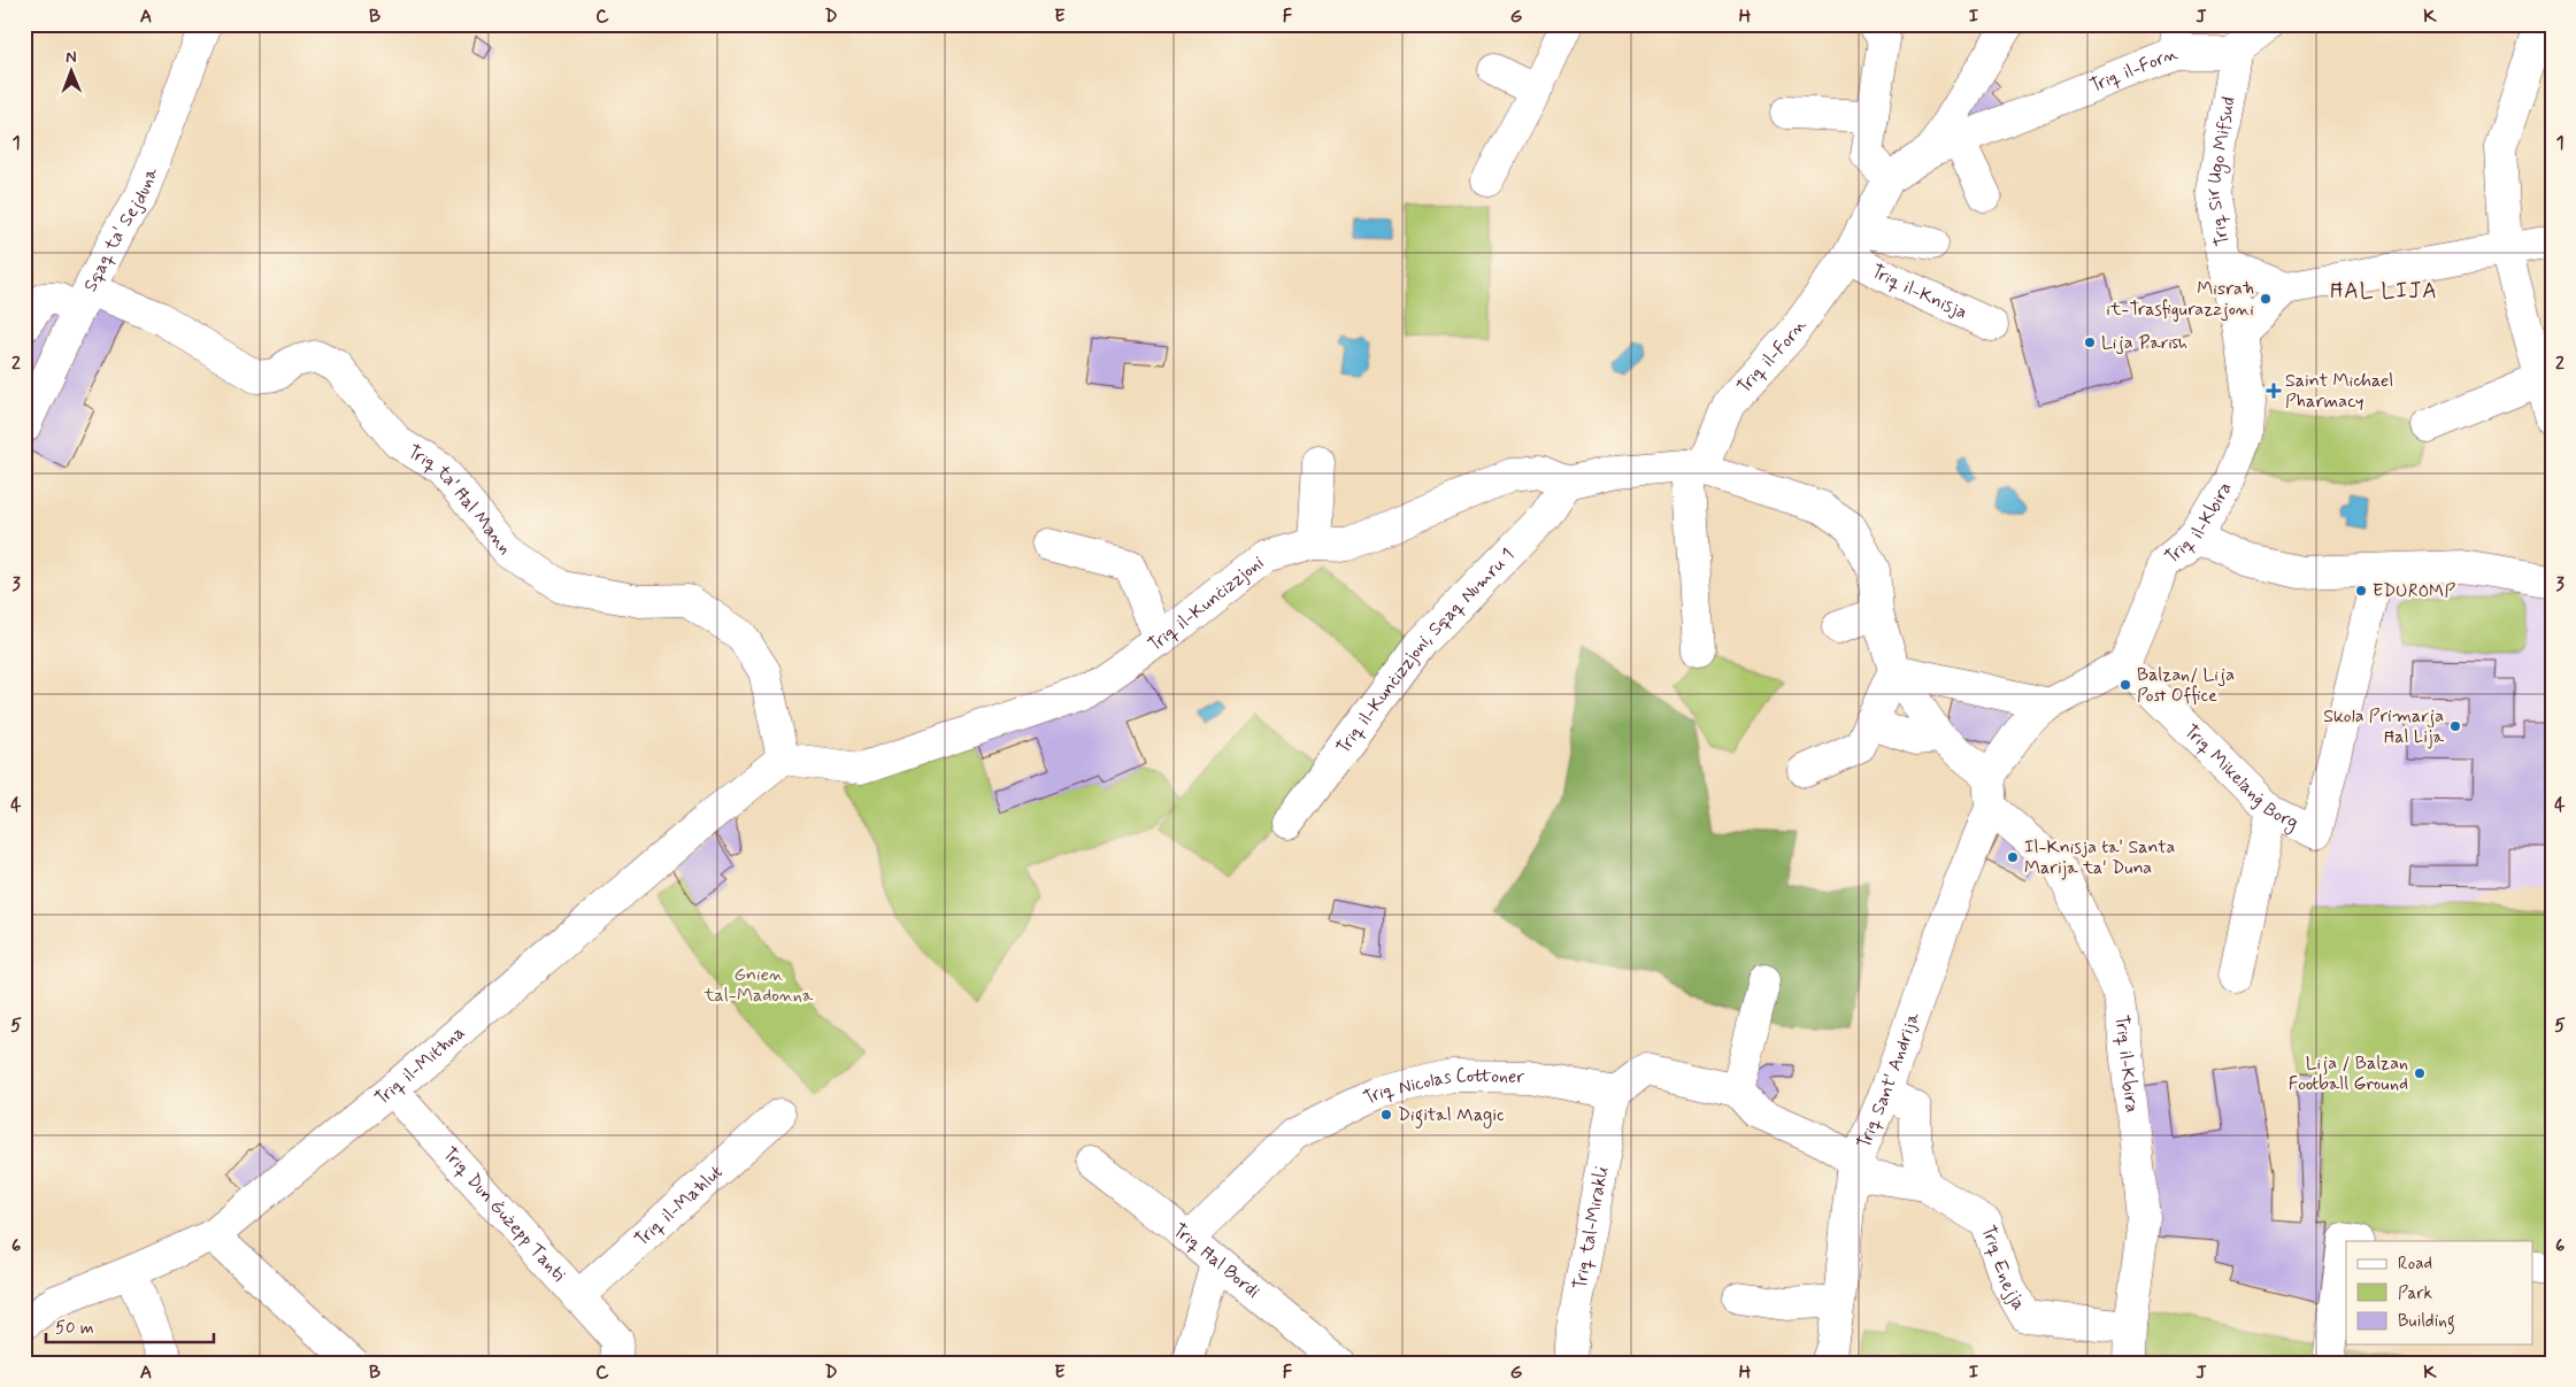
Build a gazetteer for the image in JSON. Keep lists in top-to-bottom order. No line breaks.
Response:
{"streets":{"street":["Triq il-Forn","Triq Sir Ugo Mifsud","Sqaq ta' Sejduna","Triq il-Knisja","Triq ta' Ħal Mann","Triq il-Kbira","Triq il-Kunċizzjoni","Triq il-Kunċizzjoni, Sqaq Numru 1","Triq Mikelanġ Borg","Triq il-Mitħna","Triq Sant' Andrija","Triq Nicolas Cottoner","Triq il-Maħlut","Triq Dun Ġużepp Tanti","Triq tal-Mirakli","Triq Ħal Bordi","Triq Enejja"]},"crossings":[["Triq il-Forn","Triq Sir Ugo Mifsud"],["Triq il-Forn","Triq il-Knisja"],["Triq Sir Ugo Mifsud","Triq il-Kbira"],["Sqaq ta' Sejduna","Triq ta' Ħal Mann"],["Triq ta' Ħal Mann","Triq il-Kunċizzjoni"],["Triq ta' Ħal Mann","Triq il-Mitħna"],["Triq il-Kbira","Triq Mikelanġ Borg"],["Triq il-Kbira","Triq Sant' Andrija"],["Triq il-Kbira","Triq Enejja"],["Triq il-Kunċizzjoni","Triq il-Kunċizzjoni, Sqaq Numru 1"],["Triq il-Kunċizzjoni","Triq il-Mitħna"],["Triq il-Mitħna","Triq Dun Ġużepp Tanti"],["Triq Sant' Andrija","Triq Enejja"],["Triq Nicolas Cottoner","Triq tal-Mirakli"],["Triq Nicolas Cottoner","Triq Ħal Bordi"],["Triq il-Maħlut","Triq Dun Ġużepp Tanti"]],"districts":["ĦAL LIJA"],"parks":["Gnien tal-Madonna"],"places":{"other":["Misraħ it-Trasfigurazzjoni","Lija Parish","EDUROMP","Balzan/ Lija Post Office","Skola Primarja Ħal Lija","Il-Knisja ta' Santa Marija ta' Duna","Lija / Balzan Football Ground","Digital Magic"],"health":["Saint Michael Pharmacy"]},"legend":["Road","Park","Building"],"scale_bar":"50 m","north":"top","grid":{"columns":["A","B","C","D","E","F","G","H","I","J","K"],"rows":["1","2","3","4","5","6"]}}
